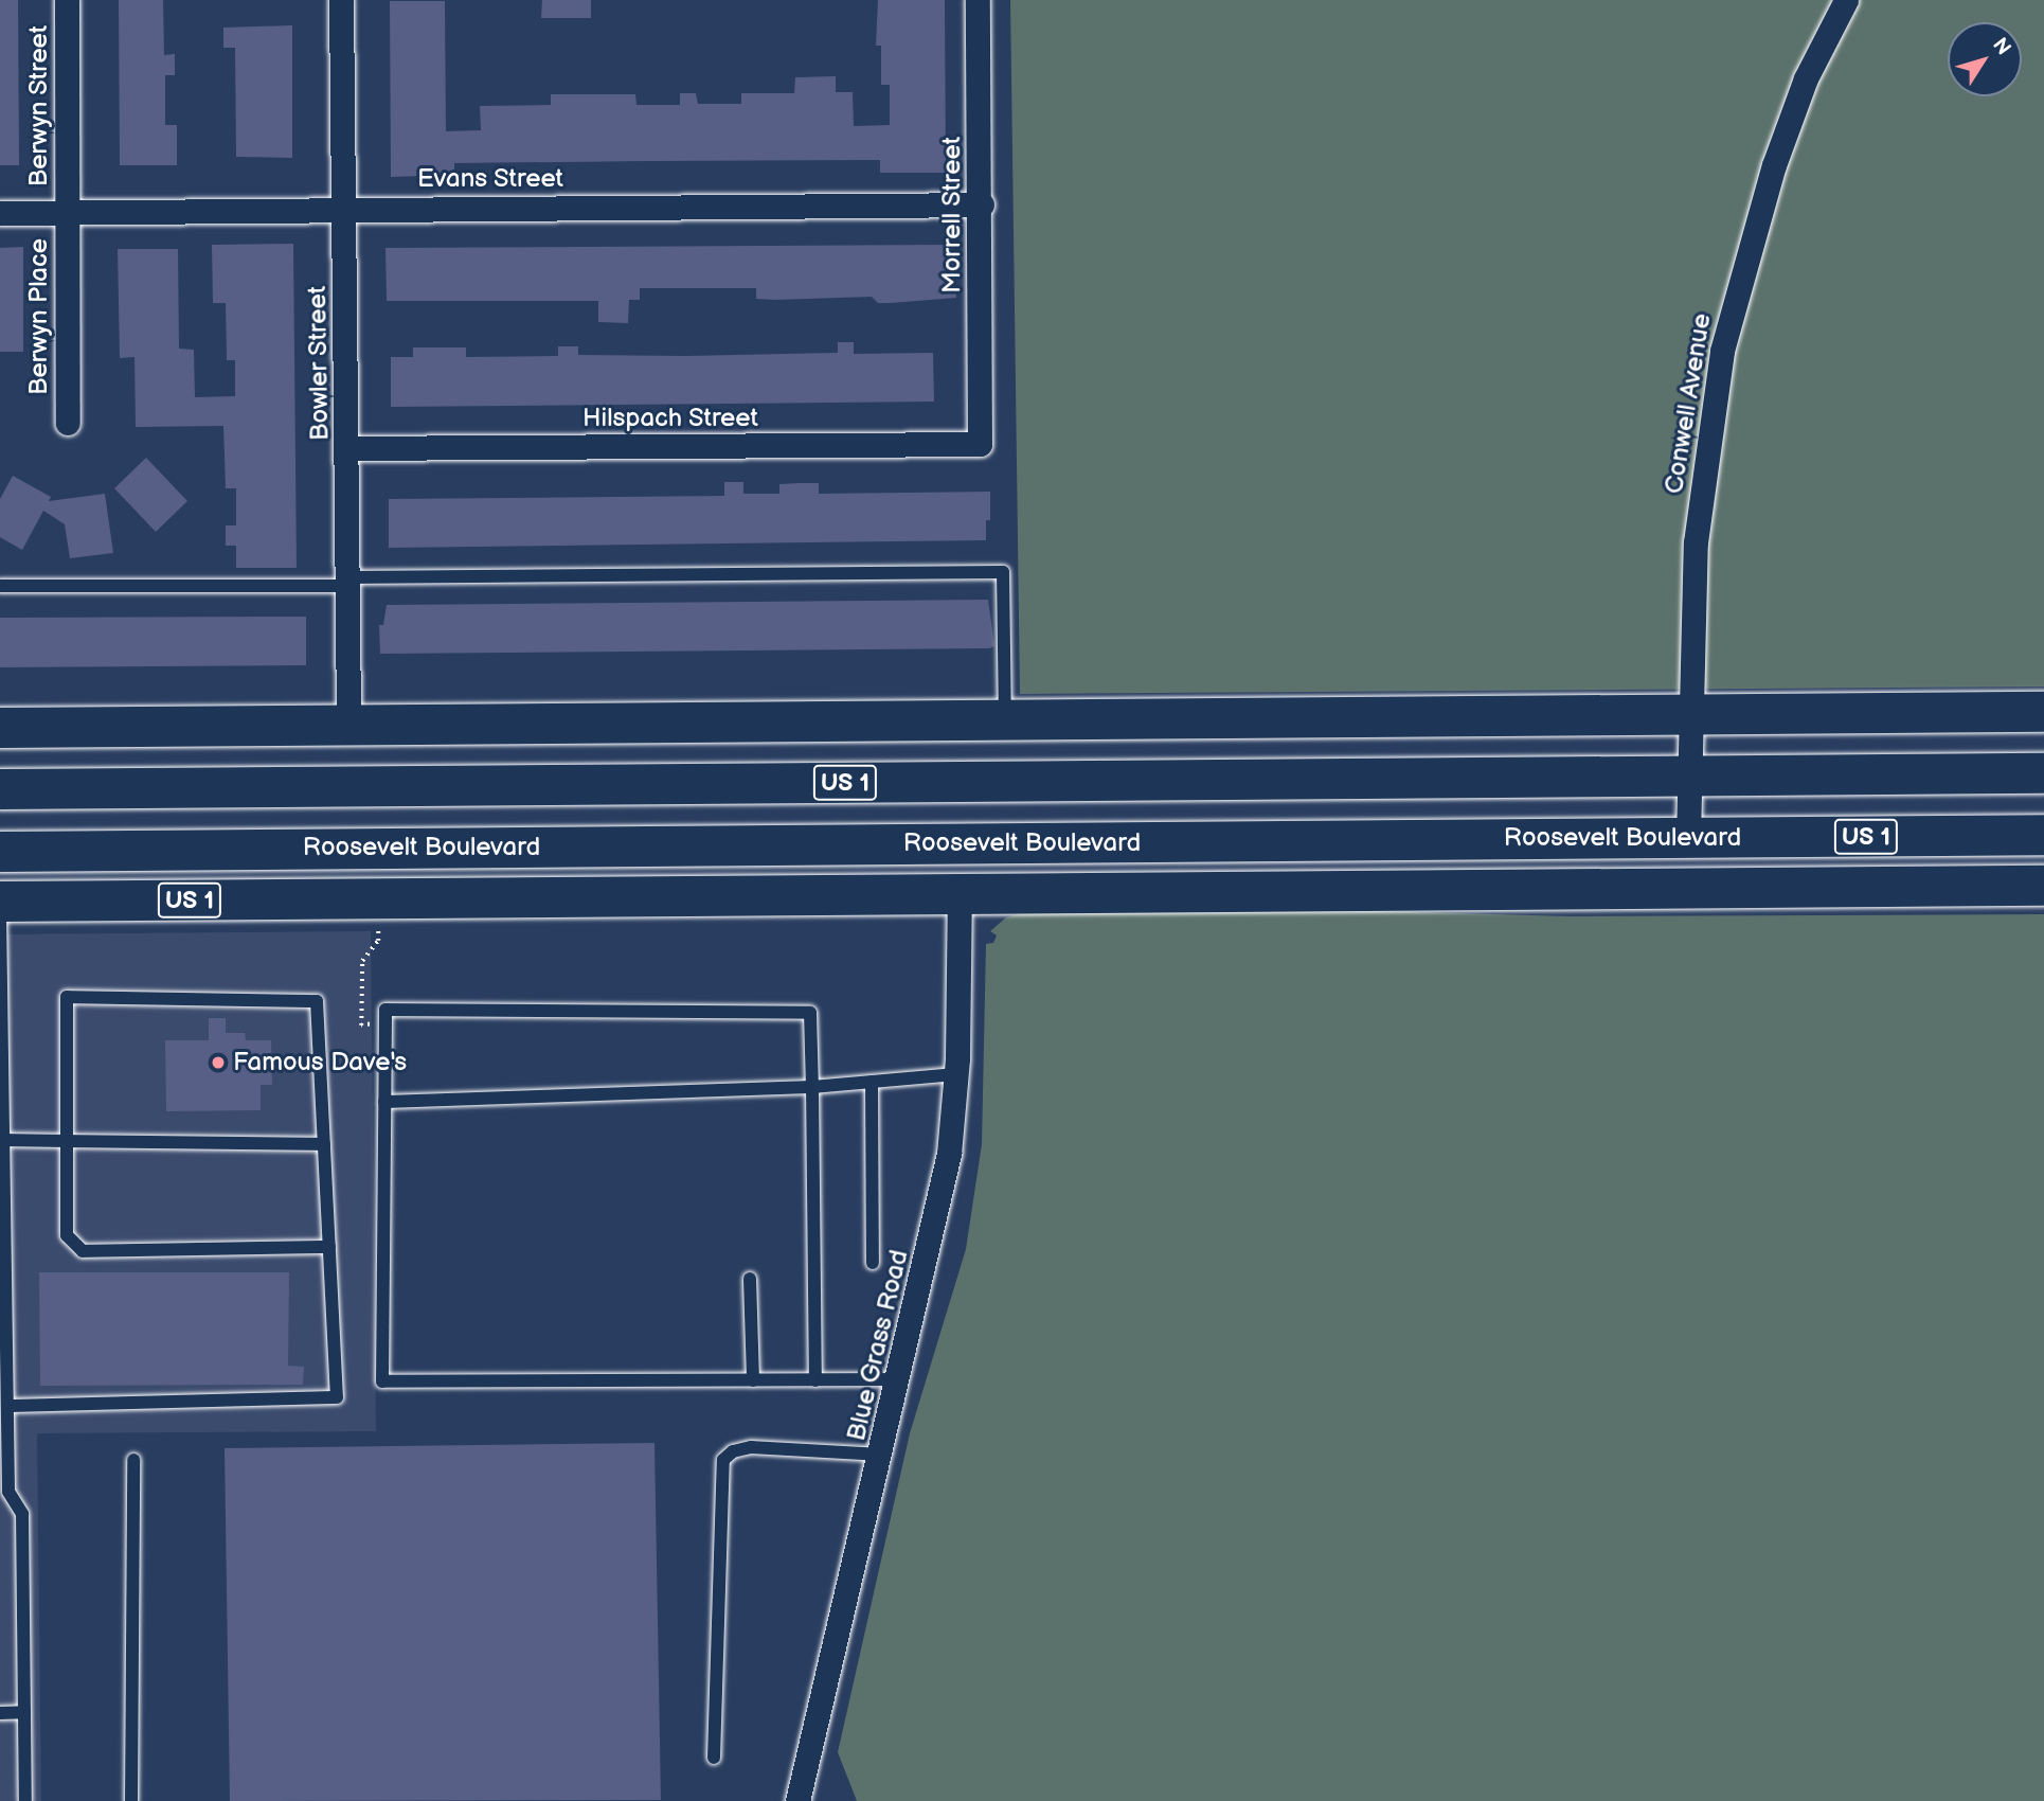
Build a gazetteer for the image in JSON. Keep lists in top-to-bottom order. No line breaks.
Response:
{"streets":{"highway":["US 1","Roosevelt Boulevard"],"street":["Berwyn Street","Evans Street","Morrell Street","Berwyn Place","Bowler Street","Conwell Avenue","Hilspach Street","Blue Grass Road"]},"crossings":[["Berwyn Street","Evans Street"],["Berwyn Street","Berwyn Place"],["Evans Street","Morrell Street"],["Evans Street","Berwyn Place"],["Evans Street","Bowler Street"],["Morrell Street","Hilspach Street"],["Bowler Street","Hilspach Street"],["Conwell Avenue","US 1"],["Conwell Avenue","Roosevelt Boulevard"],["Roosevelt Boulevard","Blue Grass Road"]],"places":["Famous Dave's"],"north":"top right"}
